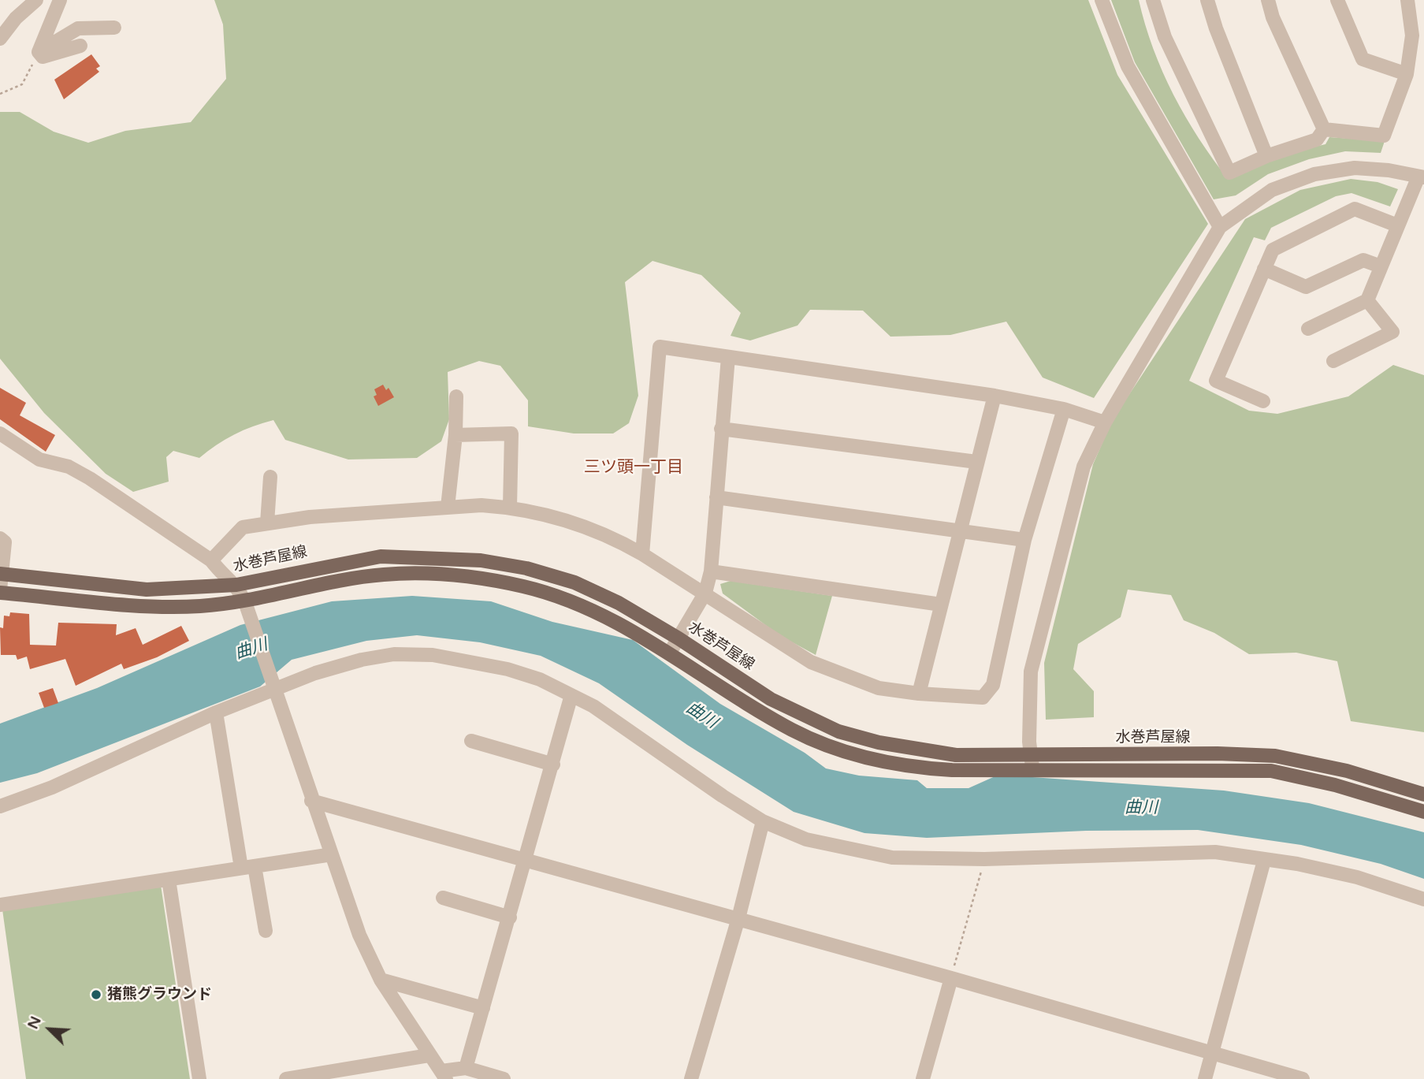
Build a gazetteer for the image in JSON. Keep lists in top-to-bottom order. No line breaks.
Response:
{"streets":{"main road":["水巻芦屋線"]},"districts":["三ツ頭一丁目"],"water":["曲川"],"places":["猪熊グラウンド"],"north":"top left"}
